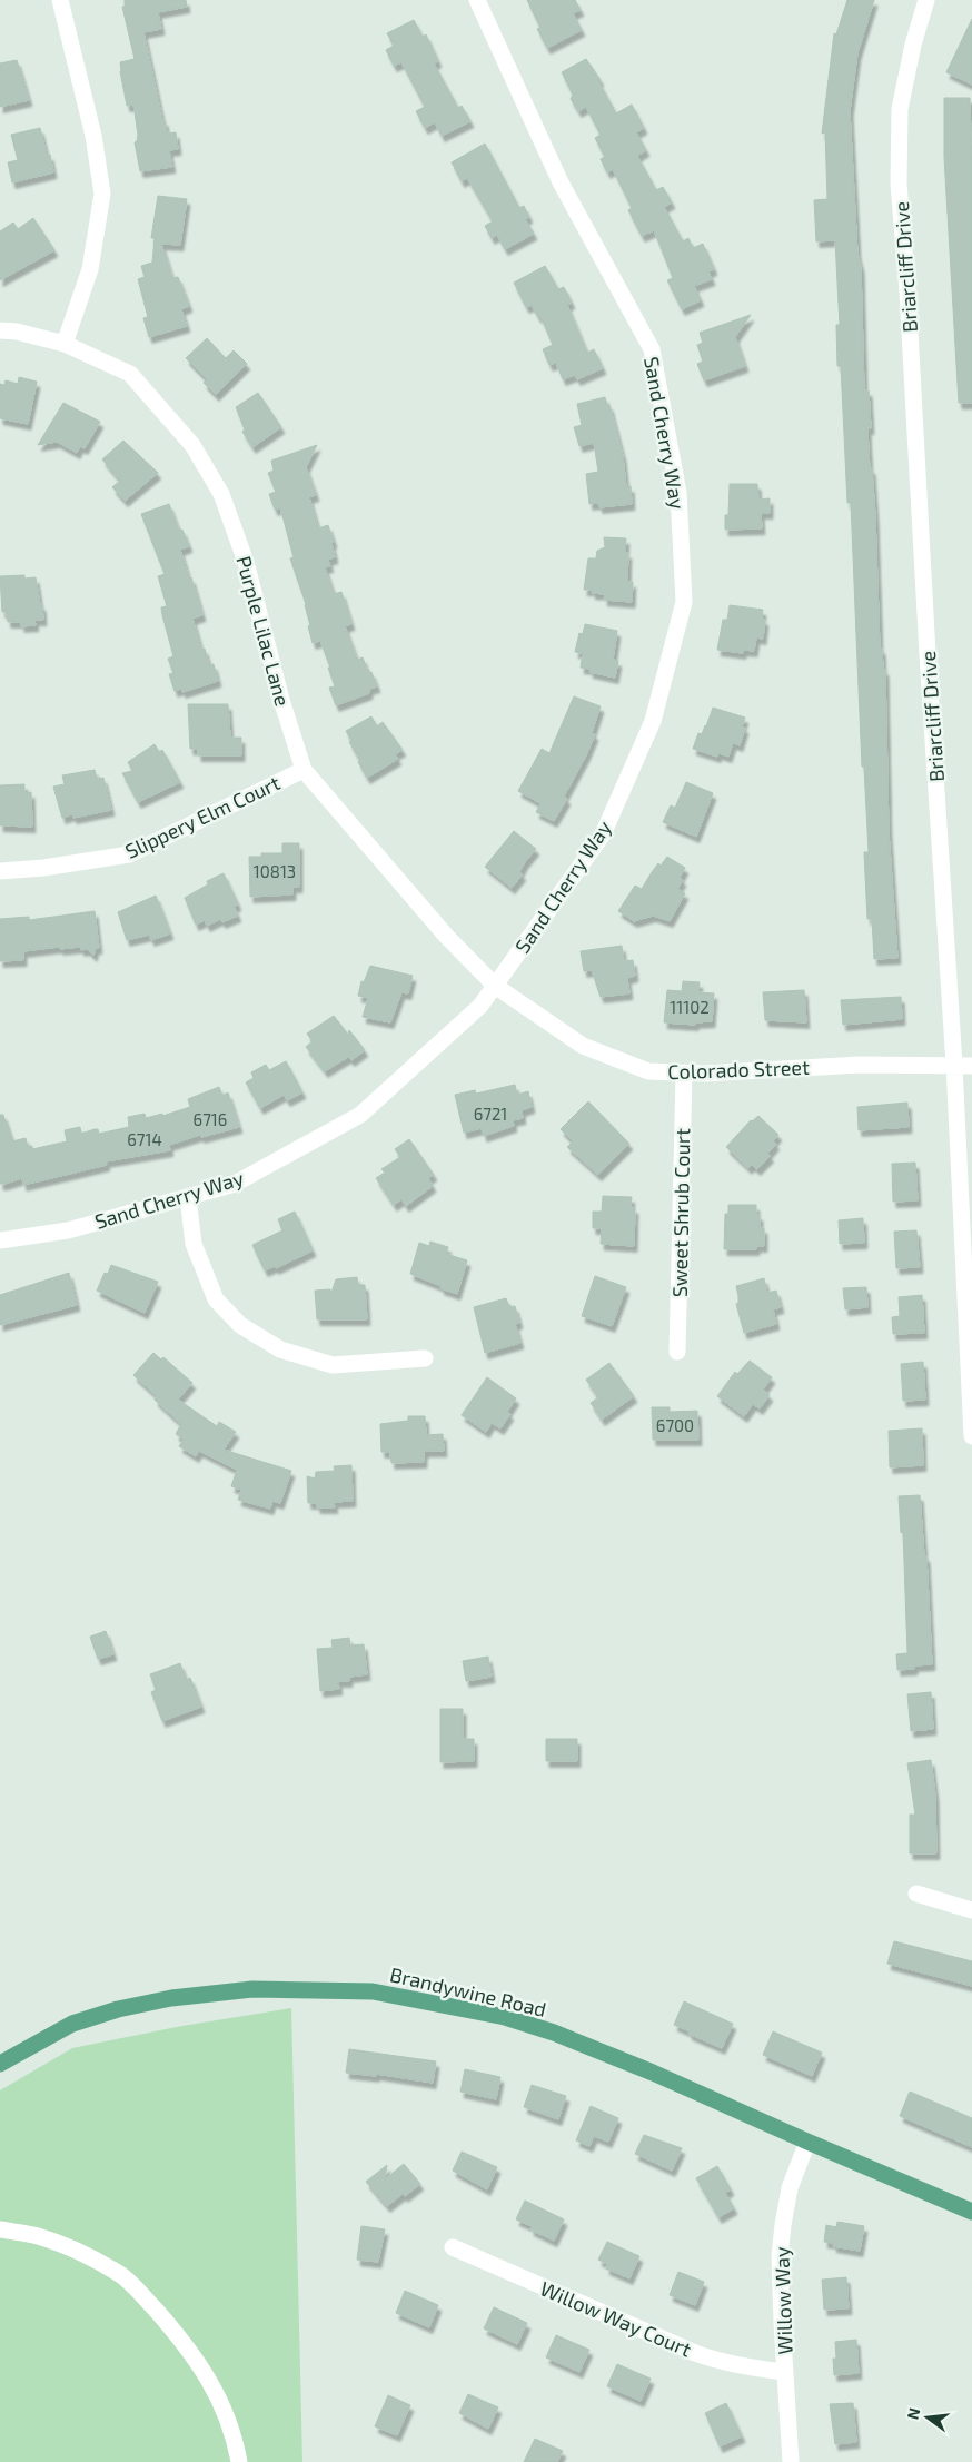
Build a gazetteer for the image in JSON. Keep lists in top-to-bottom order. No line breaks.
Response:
{"streets":{"main road":["Brandywine Road"],"street":["Briarcliff Drive","Sand Cherry Way","Purple Lilac Lane","Slippery Elm Court","Colorado Street","Sweet Shrub Court","Willow Way","Willow Way Court"]},"crossings":[["Briarcliff Drive","Colorado Street"],["Sand Cherry Way","Purple Lilac Lane"],["Sand Cherry Way","Colorado Street"],["Purple Lilac Lane","Slippery Elm Court"],["Purple Lilac Lane","Colorado Street"],["Colorado Street","Sweet Shrub Court"],["Brandywine Road","Willow Way"],["Willow Way","Willow Way Court"]],"house_numbers":["10813","11102","6721","6716","6714","6700"],"north":"left"}
